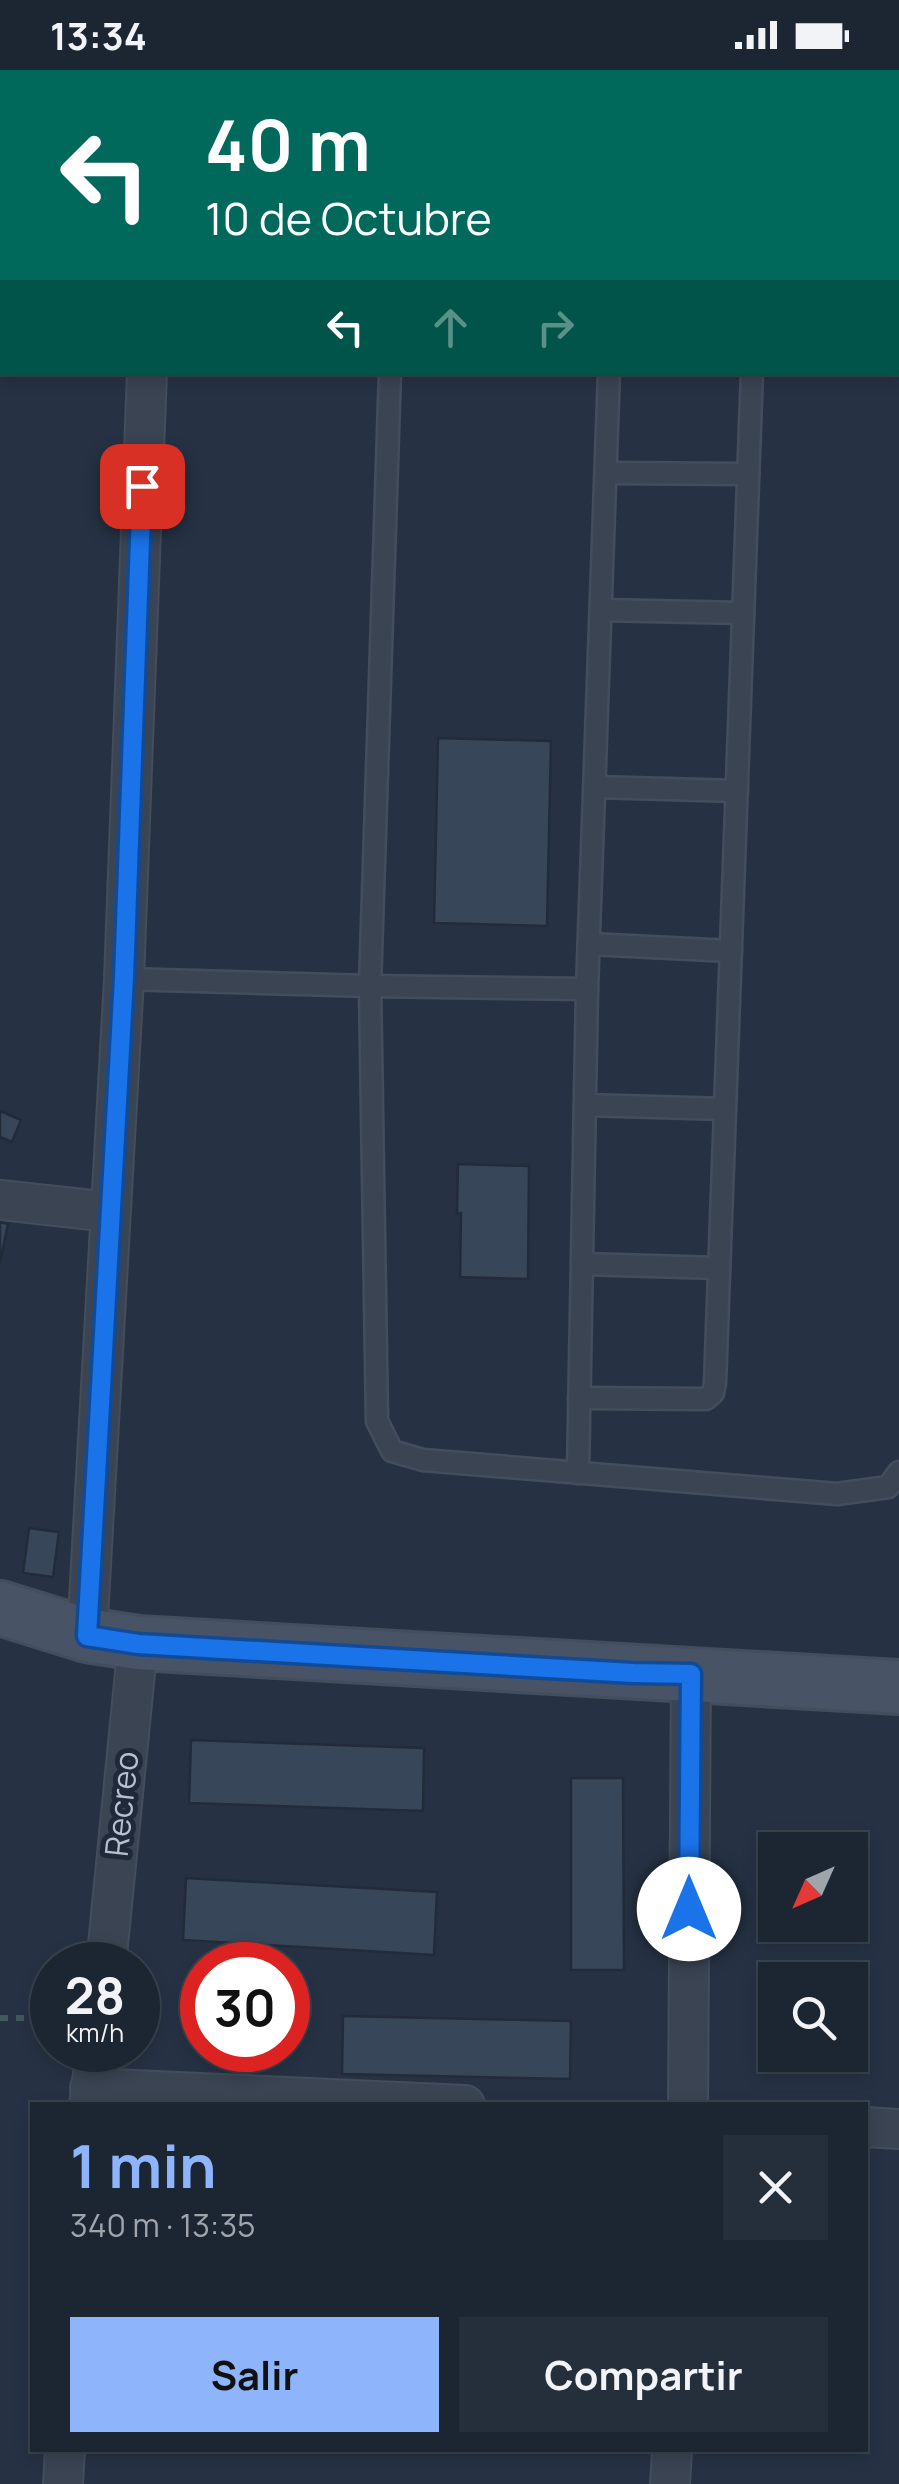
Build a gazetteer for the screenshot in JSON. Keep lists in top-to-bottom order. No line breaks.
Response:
{"streets":{"street":["Recreo"]},"north":"bottom left","page":{"status":"13:34","turn":["40 m","10 de Octubre"],"speed":"28 km/h","limit":"30","heading":["1 min","340 m · 13:35"],"buttons":["Salir","Compartir"]}}
